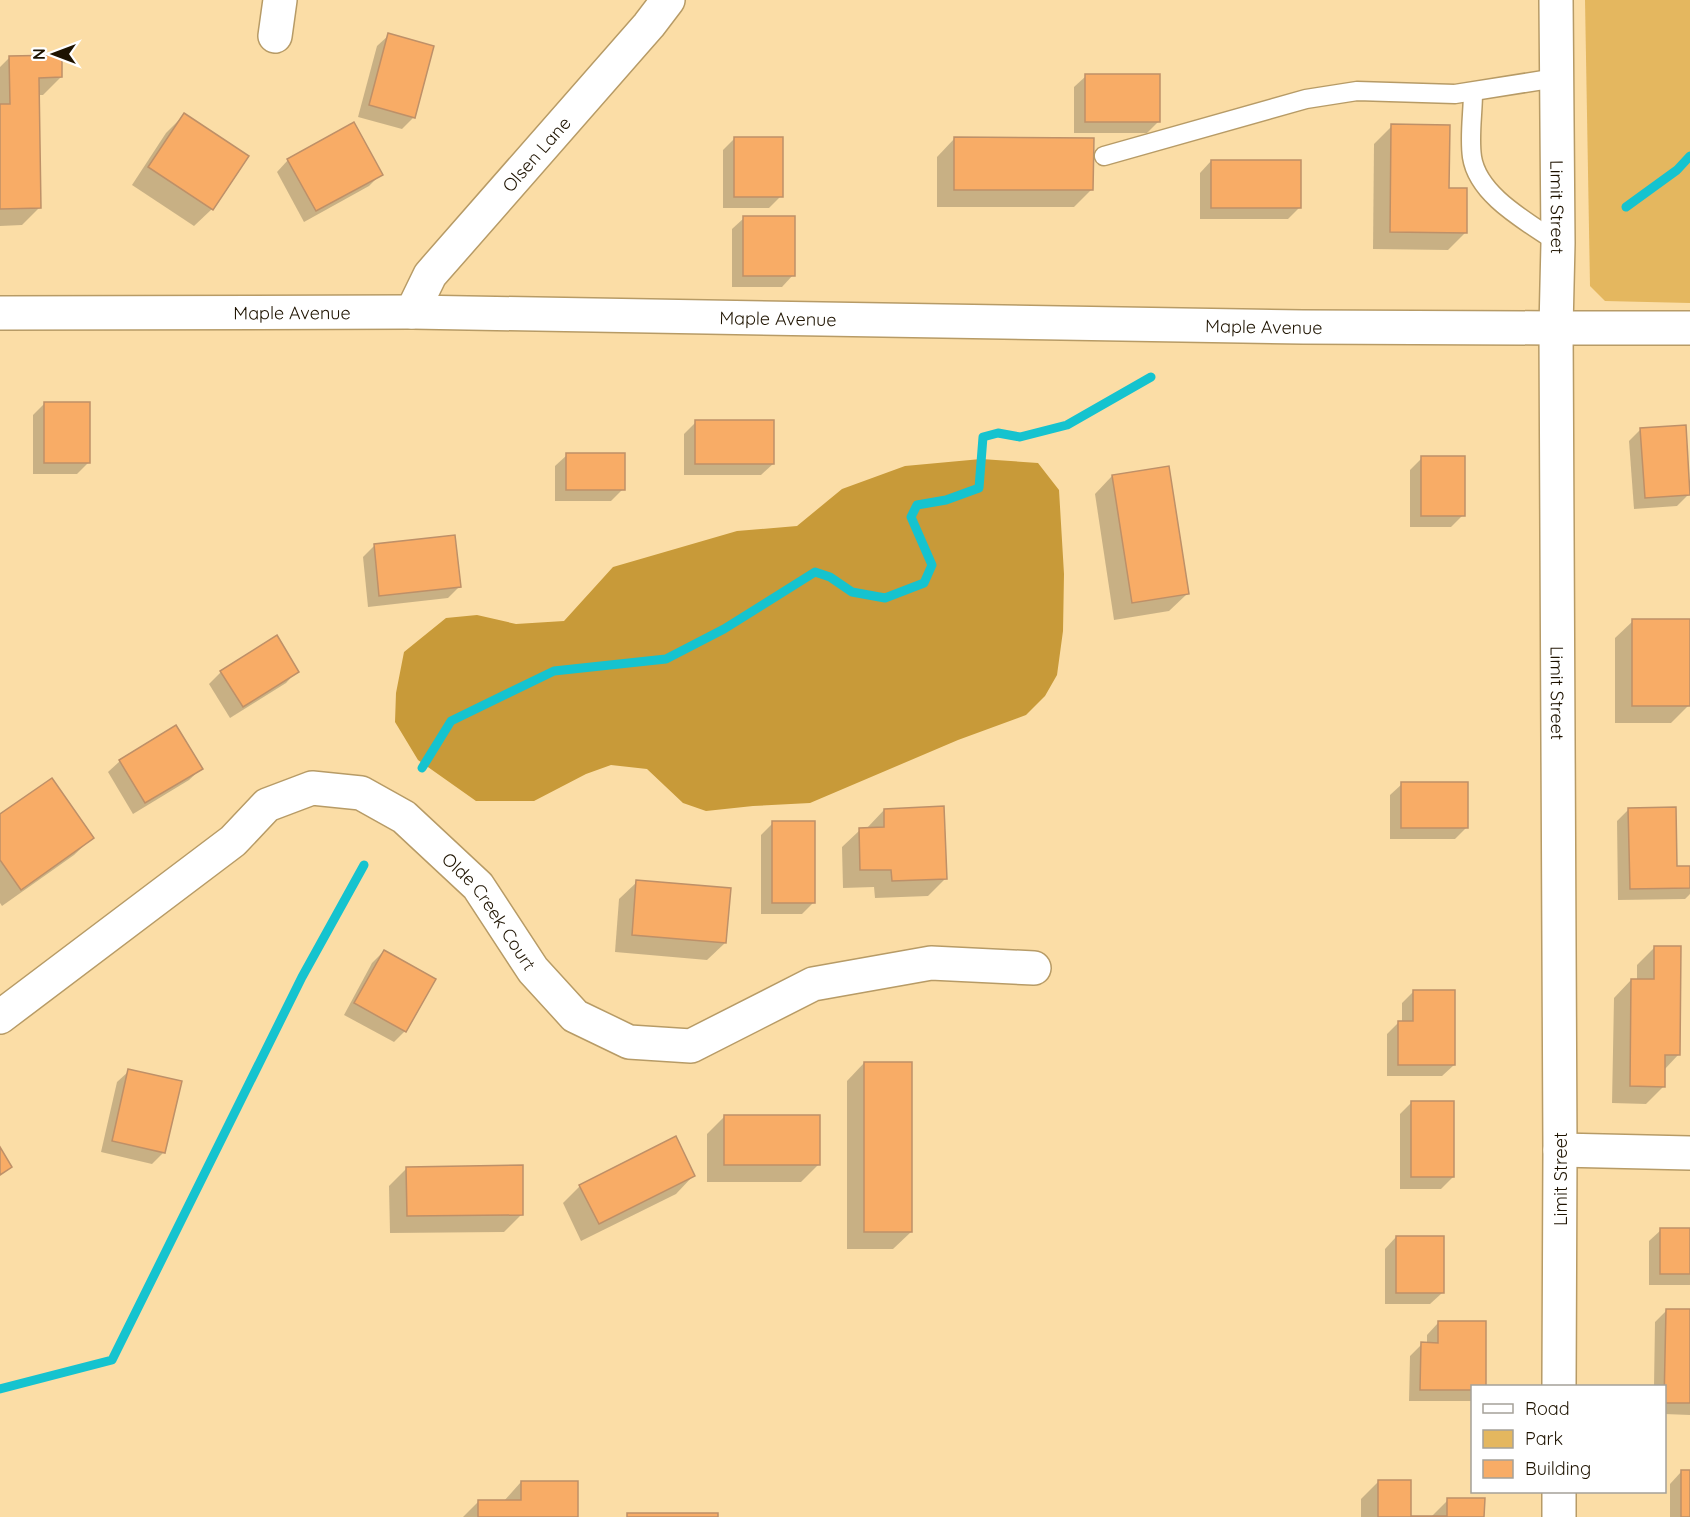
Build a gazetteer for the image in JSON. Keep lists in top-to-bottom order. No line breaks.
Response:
{"streets":{"street":["Olsen Lane","Limit Street","Maple Avenue","Olde Creek Court"]},"crossings":[["Olsen Lane","Maple Avenue"],["Limit Street","Maple Avenue"]],"legend":["Road","Park","Building"],"north":"left"}
